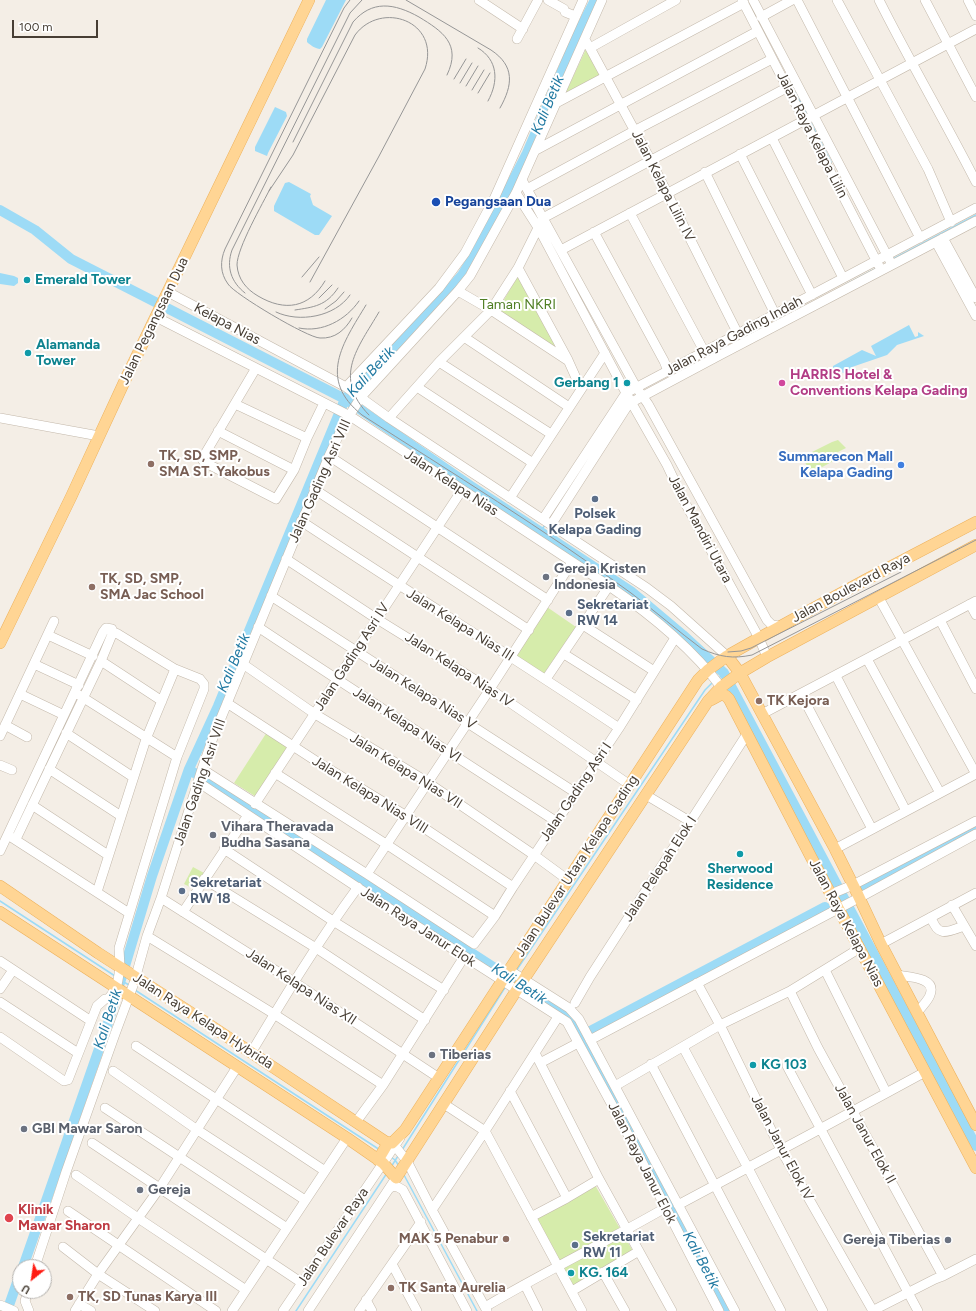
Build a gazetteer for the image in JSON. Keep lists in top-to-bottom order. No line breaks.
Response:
{"streets":{"main road":["Jalan Pegangsaan Dua","Jalan Boulevard Raya","Jalan Bulevar Utara Kelapa Gading","Jalan Raya Kelapa Nias","Jalan Raya Kelapa Hybrida"],"street":["Jalan Raya Kelapa Lilin","Jalan Kelapa Lilin IV","Kelapa Nias","Jalan Raya Gading Indah","Jalan Gading Asri VIII","Jalan Kelapa Nias","Jalan Mandiri Utara","Jalan Kelapa Nias III","Jalan Gading Asri IV","Jalan Kelapa Nias IV","Jalan Kelapa Nias V","Jalan Kelapa Nias VI","Jalan Kelapa Nias VII","Jalan Gading Asri I","Jalan Kelapa Nias VIII","Jalan Pelepah Elok I","Jalan Raya Janur Elok","Jalan Kelapa Nias XII","Jalan Janur Elok II","Jalan Janur Elok IV","Jalan Bulevar Raya"]},"crossings":[["Jalan Raya Kelapa Lilin","Jalan Raya Gading Indah"],["Jalan Kelapa Lilin IV","Jalan Raya Gading Indah"],["Jalan Kelapa Lilin IV","Jalan Gading Asri VIII"],["Jalan Pegangsaan Dua","Kelapa Nias"],["Jalan Pegangsaan Dua","Jalan Kelapa Nias"],["Kelapa Nias","Jalan Kelapa Nias"],["Jalan Raya Gading Indah","Jalan Kelapa Nias"],["Jalan Raya Gading Indah","Jalan Mandiri Utara"],["Jalan Gading Asri VIII","Jalan Kelapa Nias"],["Jalan Gading Asri VIII","Jalan Mandiri Utara"],["Jalan Gading Asri VIII","Jalan Kelapa Nias III"],["Jalan Gading Asri VIII","Jalan Kelapa Nias IV"],["Jalan Gading Asri VIII","Jalan Kelapa Nias V"],["Jalan Gading Asri VIII","Jalan Kelapa Nias VI"],["Jalan Gading Asri VIII","Jalan Kelapa Nias VII"],["Jalan Gading Asri VIII","Jalan Kelapa Nias VIII"],["Jalan Gading Asri VIII","Jalan Raya Janur Elok"],["Jalan Gading Asri VIII","Jalan Kelapa Nias XII"],["Jalan Gading Asri VIII","Jalan Raya Kelapa Hybrida"],["Jalan Kelapa Nias","Jalan Boulevard Raya"],["Jalan Kelapa Nias","Jalan Gading Asri IV"],["Jalan Kelapa Nias","Jalan Gading Asri I"],["Jalan Kelapa Nias","Jalan Bulevar Utara Kelapa Gading"],["Jalan Kelapa Nias","Jalan Raya Kelapa Nias"],["Jalan Mandiri Utara","Jalan Boulevard Raya"],["Jalan Boulevard Raya","Jalan Bulevar Utara Kelapa Gading"],["Jalan Boulevard Raya","Jalan Raya Kelapa Nias"],["Jalan Kelapa Nias III","Jalan Gading Asri IV"],["Jalan Kelapa Nias III","Jalan Gading Asri I"],["Jalan Gading Asri IV","Jalan Kelapa Nias IV"],["Jalan Gading Asri IV","Jalan Kelapa Nias V"],["Jalan Gading Asri IV","Jalan Kelapa Nias VI"],["Jalan Gading Asri IV","Jalan Kelapa Nias VII"],["Jalan Gading Asri IV","Jalan Kelapa Nias VIII"],["Jalan Gading Asri IV","Jalan Raya Janur Elok"],["Jalan Kelapa Nias IV","Jalan Gading Asri I"],["Jalan Kelapa Nias IV","Jalan Bulevar Utara Kelapa Gading"],["Jalan Kelapa Nias V","Jalan Gading Asri I"],["Jalan Kelapa Nias VI","Jalan Gading Asri I"],["Jalan Kelapa Nias VII","Jalan Gading Asri I"],["Jalan Kelapa Nias VII","Jalan Bulevar Utara Kelapa Gading"],["Jalan Gading Asri I","Jalan Kelapa Nias VIII"],["Jalan Gading Asri I","Jalan Raya Janur Elok"],["Jalan Bulevar Utara Kelapa Gading","Jalan Raya Kelapa Nias"],["Jalan Bulevar Utara Kelapa Gading","Jalan Raya Janur Elok"],["Jalan Bulevar Utara Kelapa Gading","Jalan Kelapa Nias XII"],["Jalan Bulevar Utara Kelapa Gading","Jalan Raya Kelapa Hybrida"],["Jalan Bulevar Utara Kelapa Gading","Jalan Bulevar Raya"],["Jalan Pelepah Elok I","Jalan Raya Kelapa Nias"],["Jalan Raya Kelapa Hybrida","Jalan Bulevar Raya"]],"water":["Kali Betik"],"parks":["Taman NKRI"],"places":["Pegangsaan Dua","Emerald Tower","Alamanda Tower","Gerbang 1","HARRIS Hotel & Conventions Kelapa Gading","TK, SD, SMP, SMA ST. Yakobus","Summarecon Mall Kelapa Gading","Polsek Kelapa Gading","Gereja Kristen Indonesia","TK, SD, SMP, SMA Jac School","Sekretariat RW 14","TK Kejora","Vihara Theravada Budha Sasana","Sherwood Residence","Sekretariat RW 18","Tiberias","KG 103","GBI Mawar Saron","Gereja","Klinik Mawar Sharon","MAK 5 Penabur","Gereja Tiberias","Sekretariat RW 11","KG. 164","TK Santa Aurelia","TK, SD Tunas Karya III"],"scale_bar":"100 m","north":"bottom left"}
